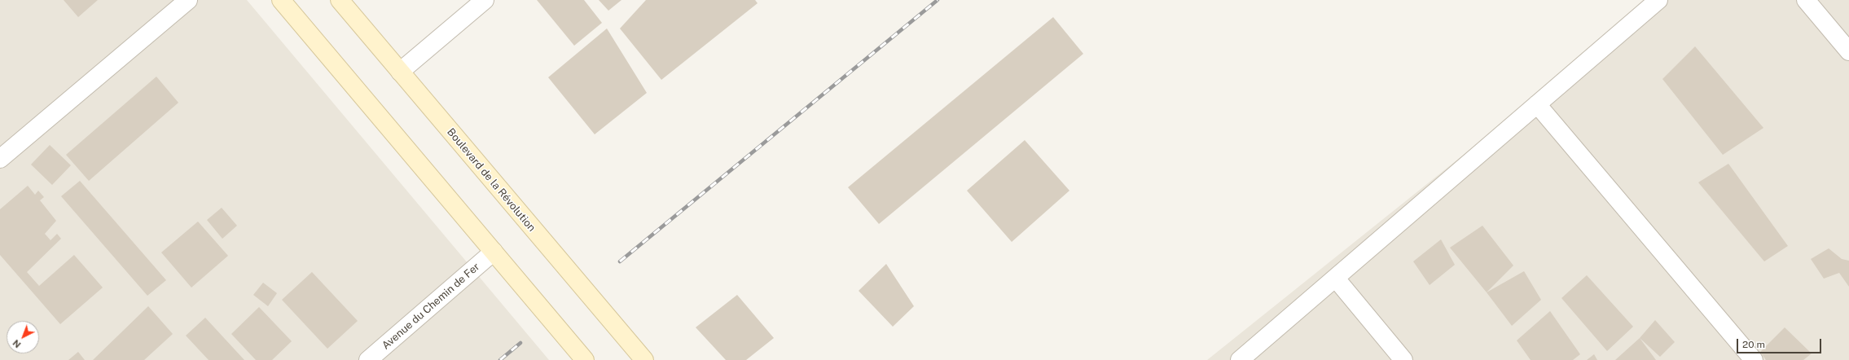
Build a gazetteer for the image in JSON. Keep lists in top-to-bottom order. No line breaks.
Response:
{"streets":{"main road":["Boulevard de la Révolution"],"street":["Avenue du Chemin de Fer"]},"scale_bar":"20 m","north":"bottom left"}
